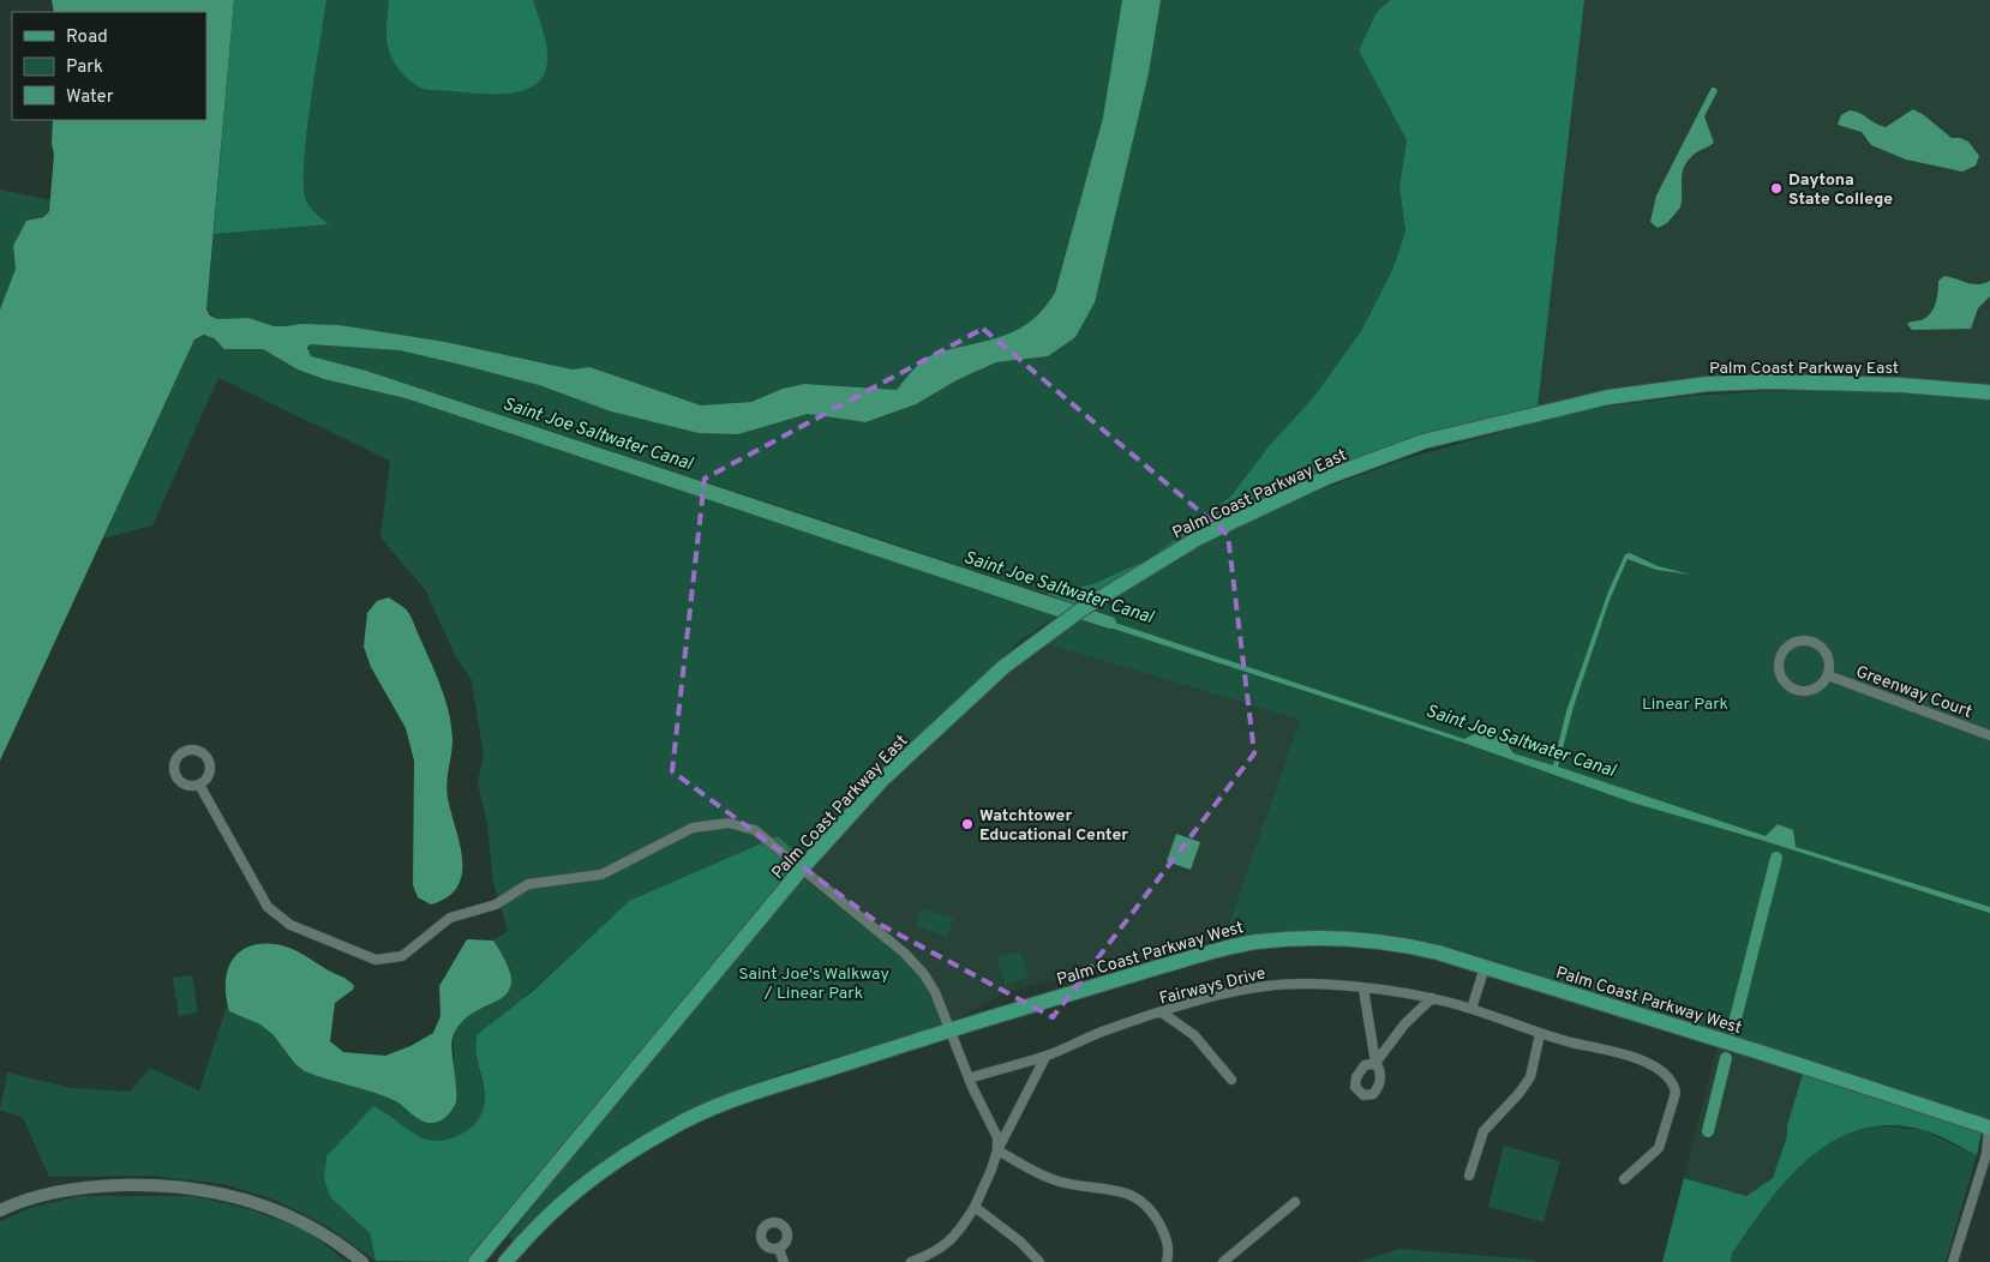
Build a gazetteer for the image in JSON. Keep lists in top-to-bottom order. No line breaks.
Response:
{"streets":{"main road":["Palm Coast Parkway East","Palm Coast Parkway West"],"street":["Greenway Court","Fairways Drive"]},"water":["Saint Joe Saltwater Canal"],"parks":["Linear Park","Saint Joe's Walkway / Linear Park"],"places":["Daytona State College","Watchtower Educational Center"],"legend":["Road","Park","Water"]}
